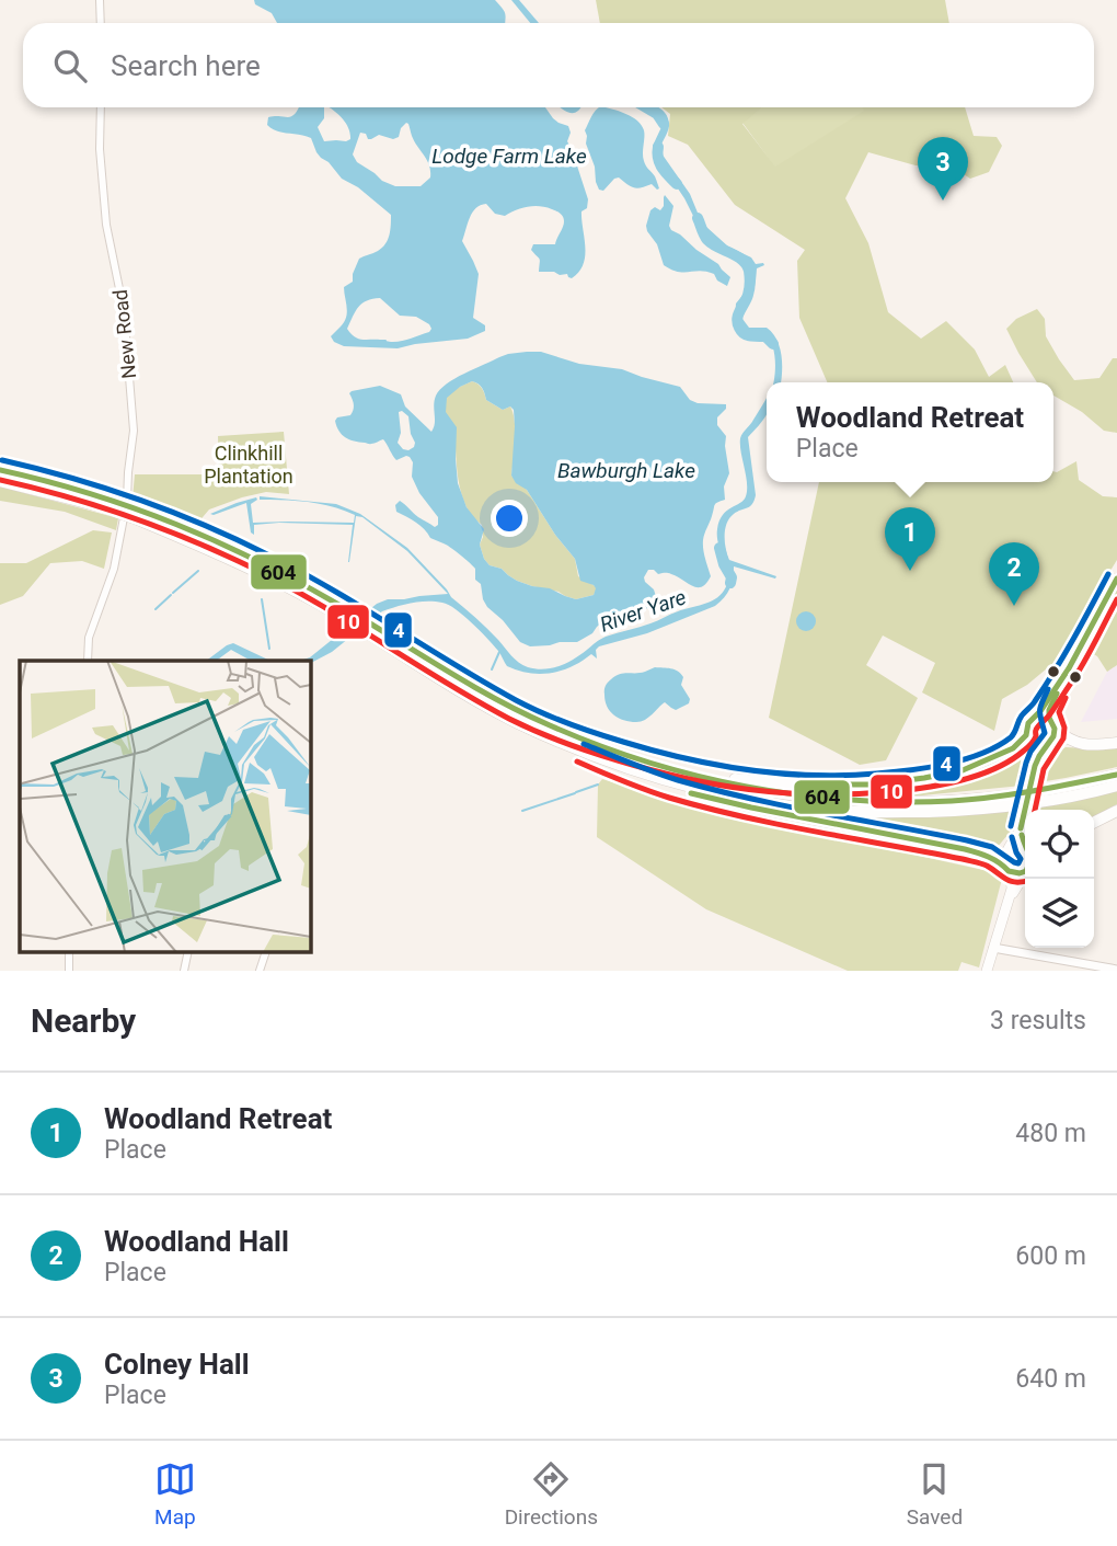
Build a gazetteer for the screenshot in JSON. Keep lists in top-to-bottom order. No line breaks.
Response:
{"streets":{"street":["New Road"]},"water":["Lodge Farm Lake","Bawburgh Lake","River Yare"],"parks":["Clinkhill Plantation"],"lines":["transit line 4","transit line 604","transit line 10"],"page":{"search":"Search here","pins":["3","1","2"],"popup":["Woodland Retreat","Place"],"heading":["Nearby","3 results"],"list":[{"mark":"1","name":"Woodland Retreat","note":"Place","value":"480 m"},{"mark":"2","name":"Woodland Hall","note":"Place","value":"600 m"},{"mark":"3","name":"Colney Hall","note":"Place","value":"640 m"}],"nav":["Map","Directions","Saved"]}}
